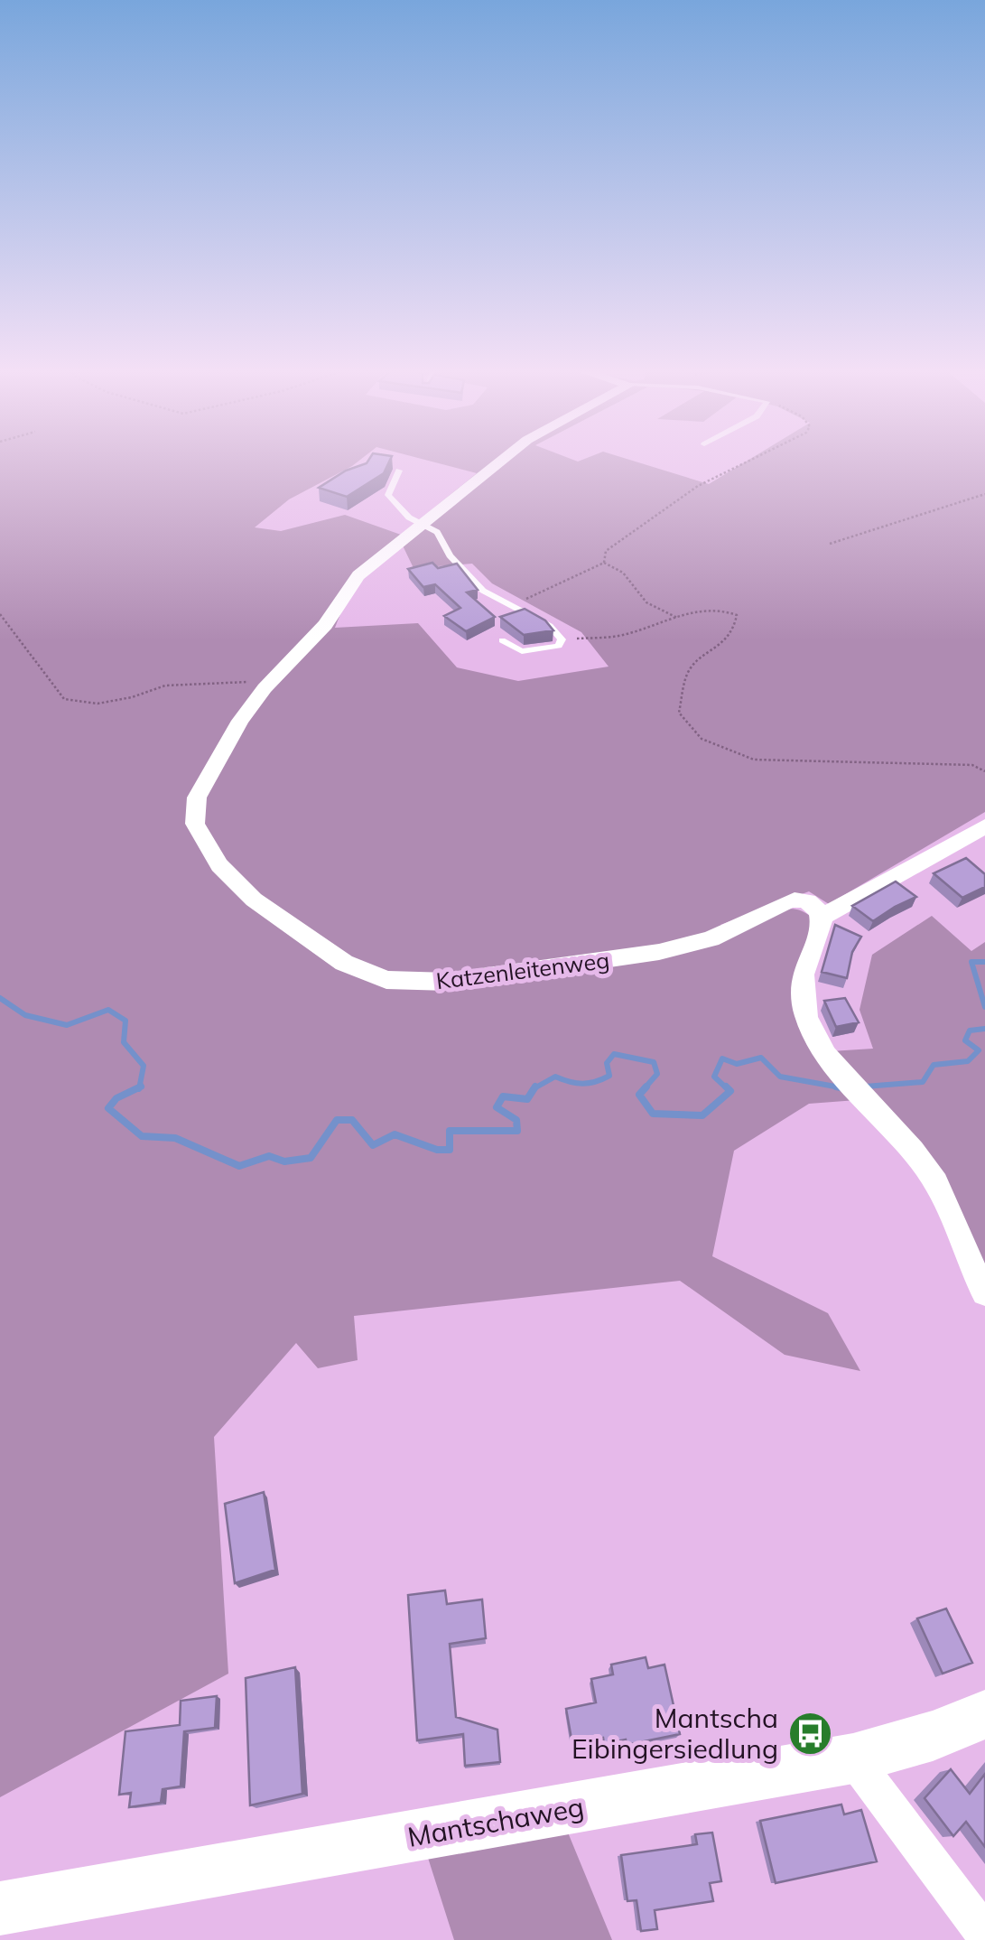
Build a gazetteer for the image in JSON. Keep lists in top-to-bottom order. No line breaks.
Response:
{"streets":{"street":["Katzenleitenweg","Mantschaweg"]},"places":{"bus stop":["Mantscha Eibingersiedlung"]}}
